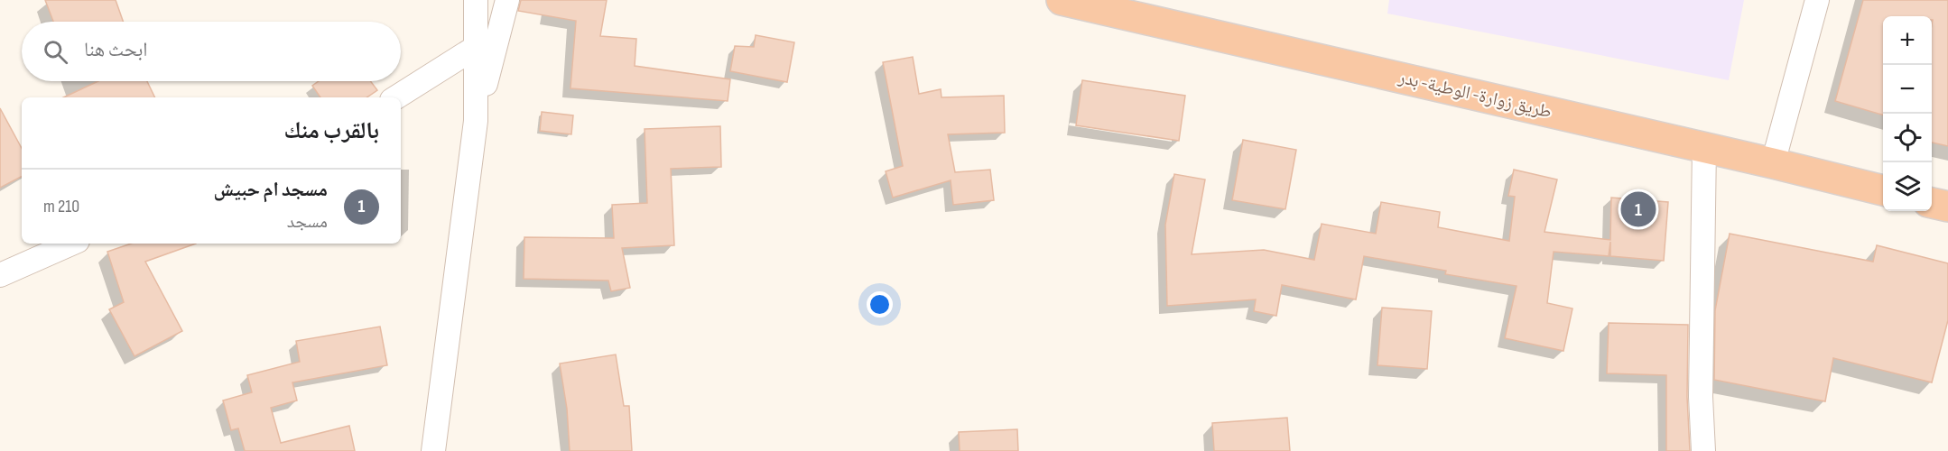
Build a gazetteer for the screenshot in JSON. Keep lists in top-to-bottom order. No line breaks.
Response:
{"streets":{"highway":["طريق زوارة- الوطية- بدر"]},"page":{"map_buttons":["+","−"],"search":"ابحث هنا","heading":"بالقرب منك","list":[{"mark":"1","name":"مسجد ام حبيش","note":"مسجد","value":"210 m"}],"pins":"1"}}
